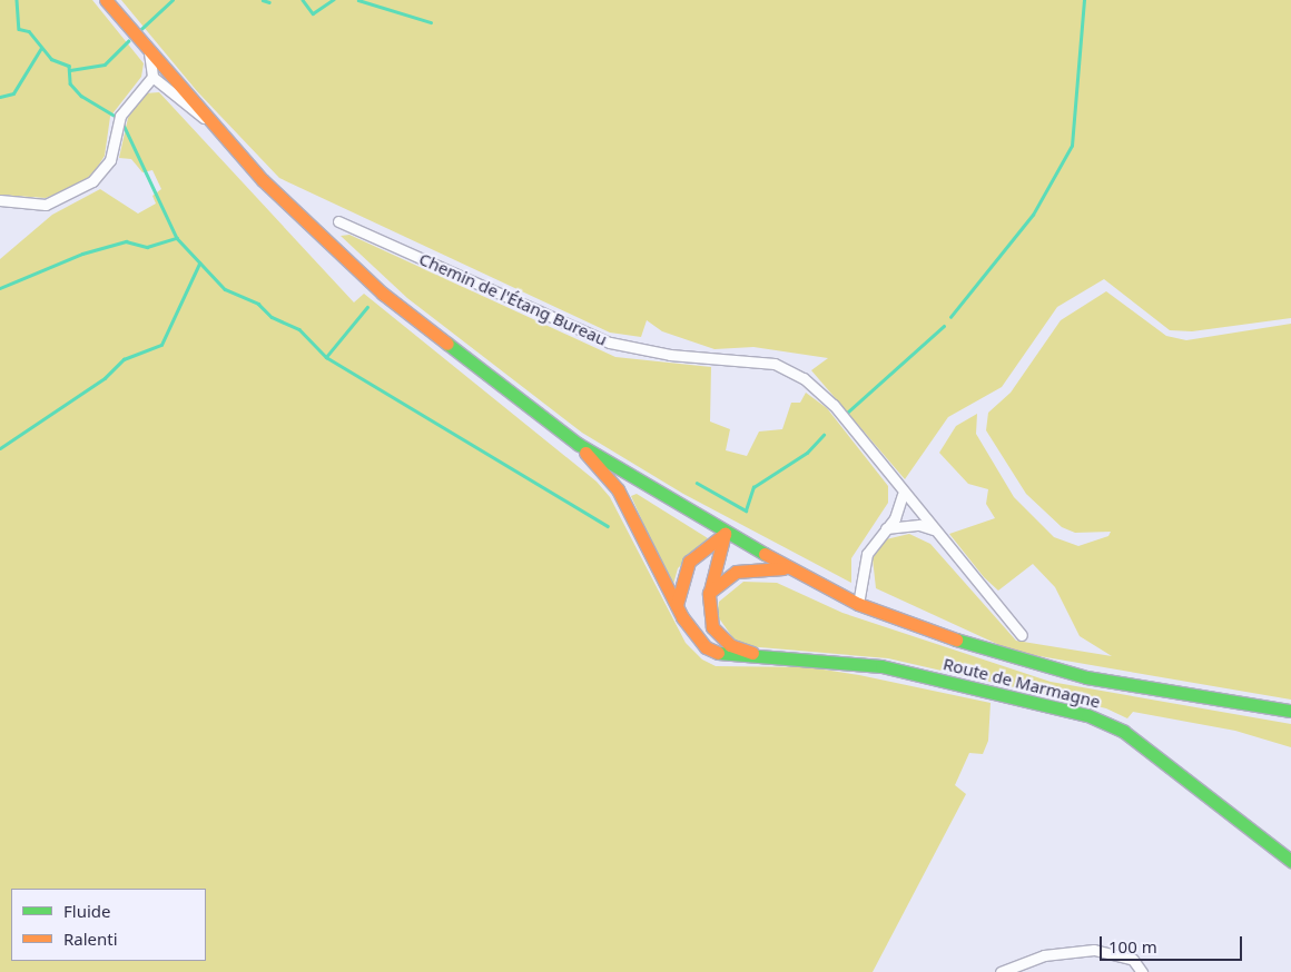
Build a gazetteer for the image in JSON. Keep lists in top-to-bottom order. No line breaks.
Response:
{"streets":{"main road":["Route de Marmagne"],"street":["Chemin de l'Étang Bureau"]},"legend":["Fluide","Ralenti"],"scale_bar":"100 m"}
